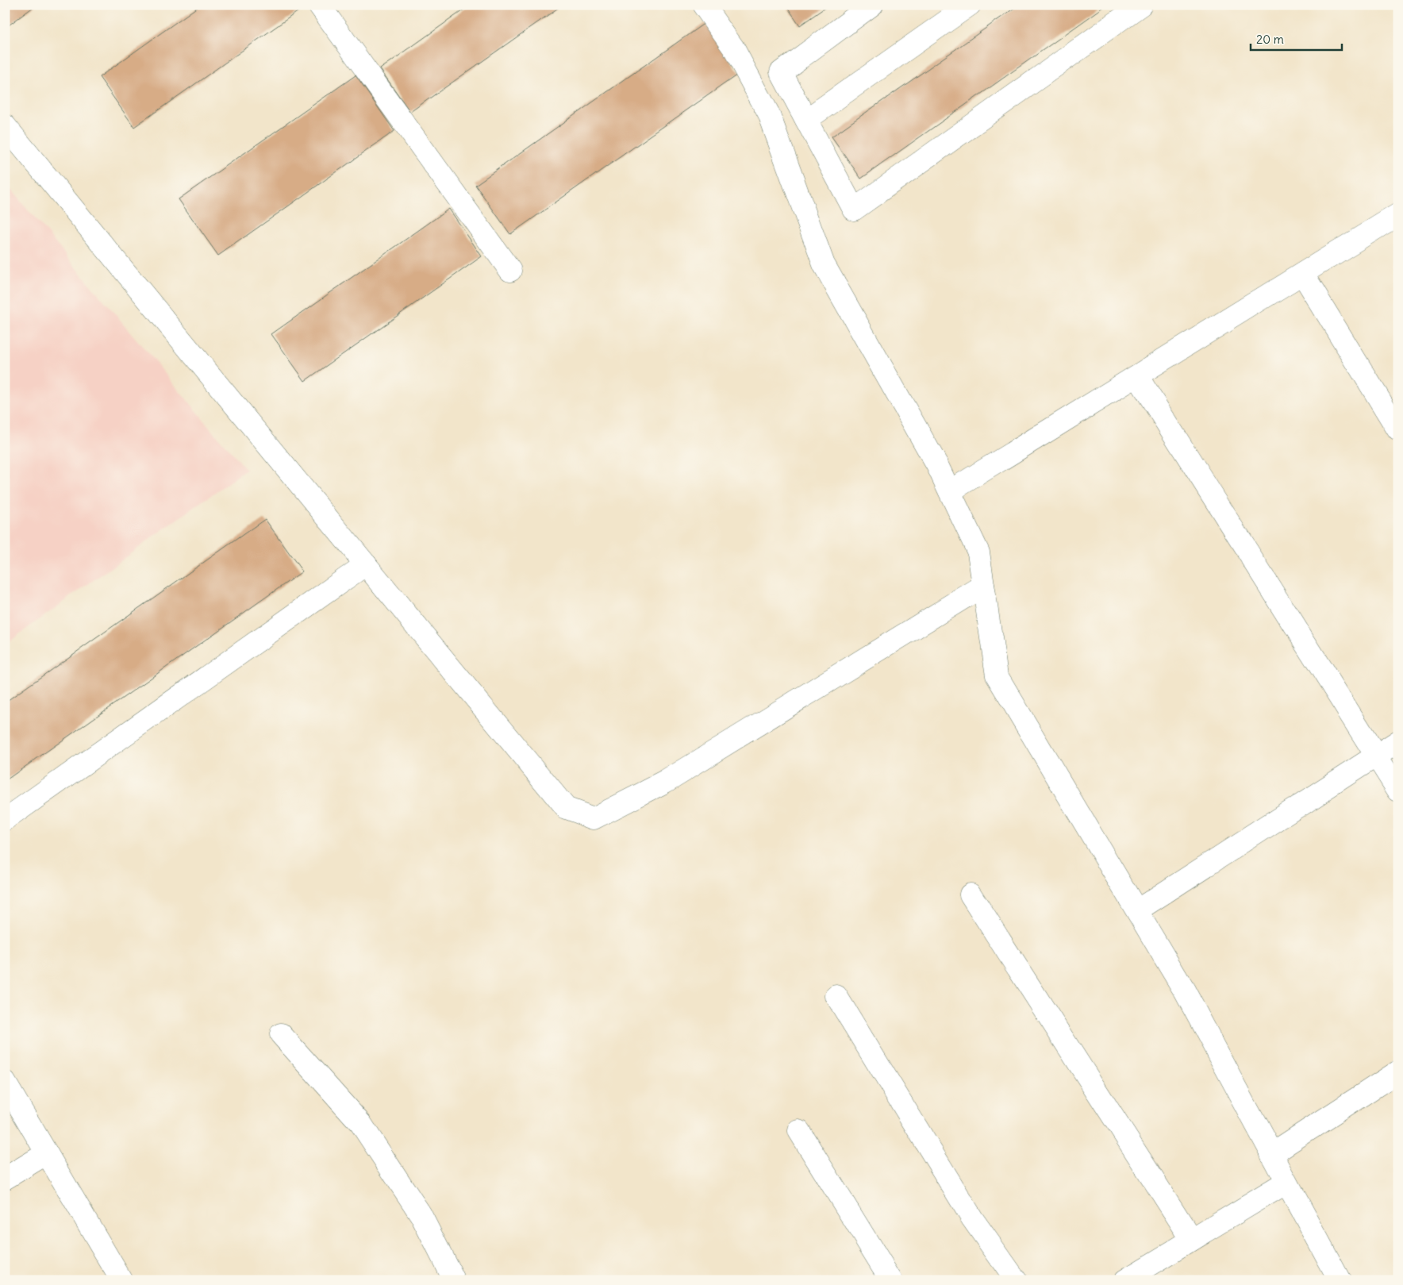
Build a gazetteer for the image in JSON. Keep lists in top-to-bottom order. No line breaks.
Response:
{"scale_bar":"20 m"}
